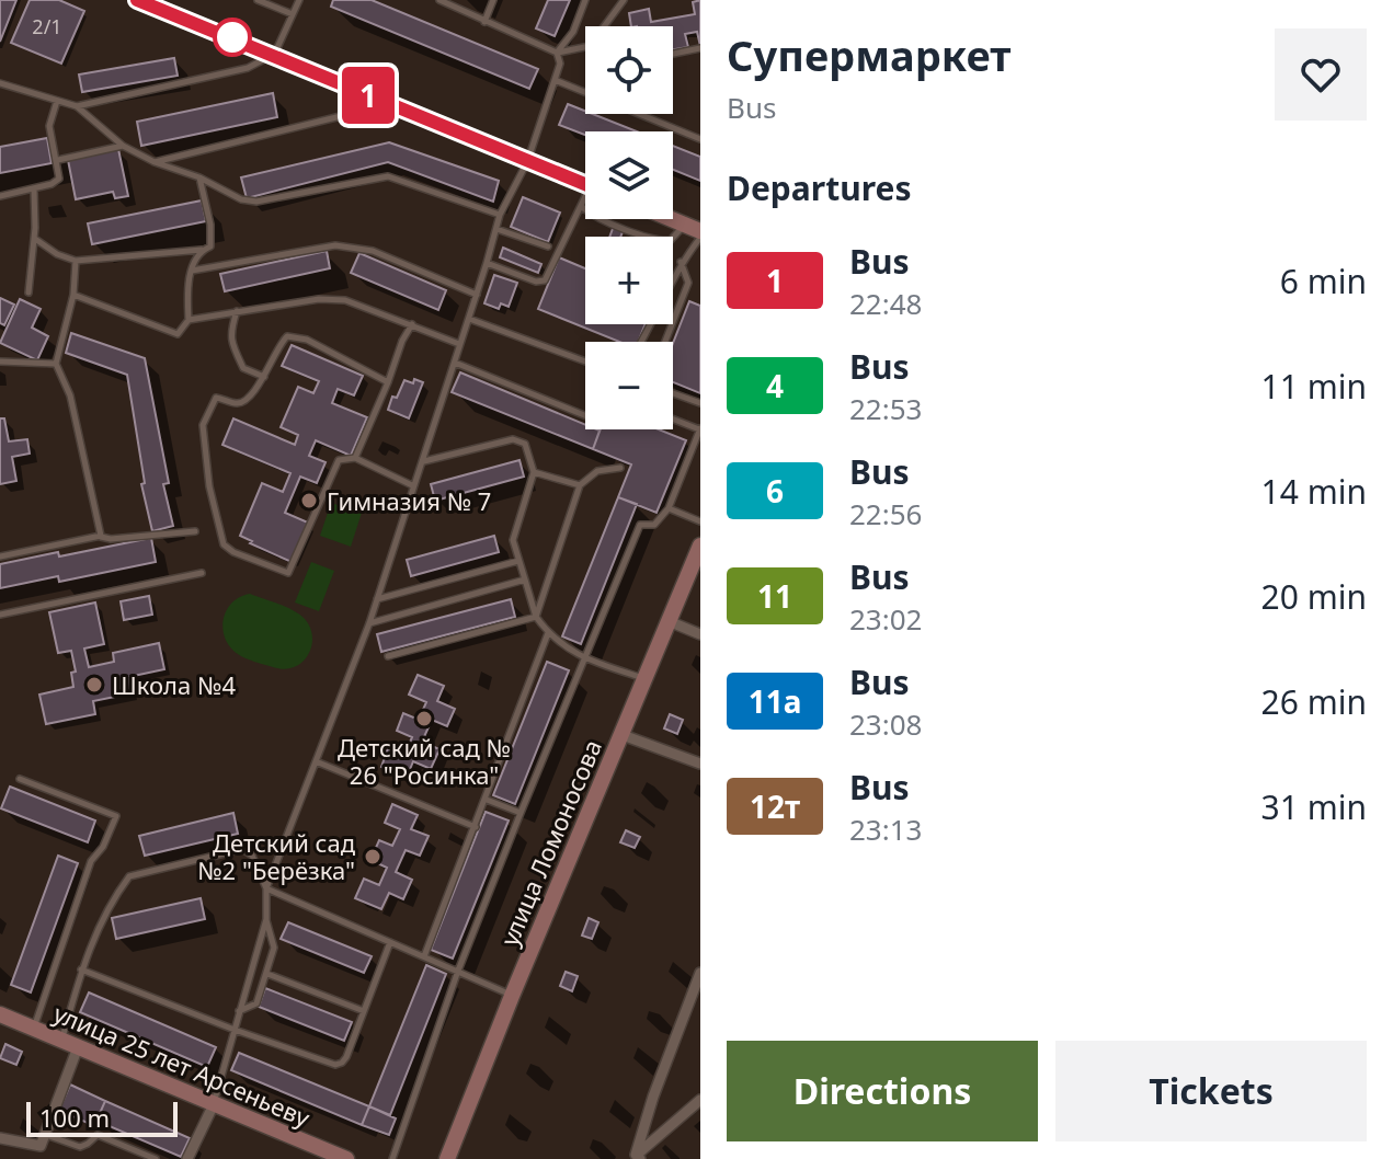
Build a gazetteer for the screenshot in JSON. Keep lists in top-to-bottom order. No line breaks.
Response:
{"streets":{"main road":["улица Ломоносова","улица 25 лет Арсеньеву"]},"places":["Гимназия № 7","Школа №4","Детский сад № 26 \"Росинка\"","Детский сад №2 \"Берёзка\""],"lines":["bus line 1"],"house_numbers":["2/1"],"scale_bar":"100 m","page":{"on_map":"1","heading":[["Супермаркет","Bus"],"Departures"],"map_buttons":["+","−"],"list":[{"mark":"1","name":"Bus","note":"22:48","value":"6 min"},{"mark":"4","name":"Bus","note":"22:53","value":"11 min"},{"mark":"6","name":"Bus","note":"22:56","value":"14 min"},{"mark":"11","name":"Bus","note":"23:02","value":"20 min"},{"mark":"11а","name":"Bus","note":"23:08","value":"26 min"},{"mark":"12т","name":"Bus","note":"23:13","value":"31 min"}],"buttons":["Directions","Tickets"],"scale":"100 m"}}
